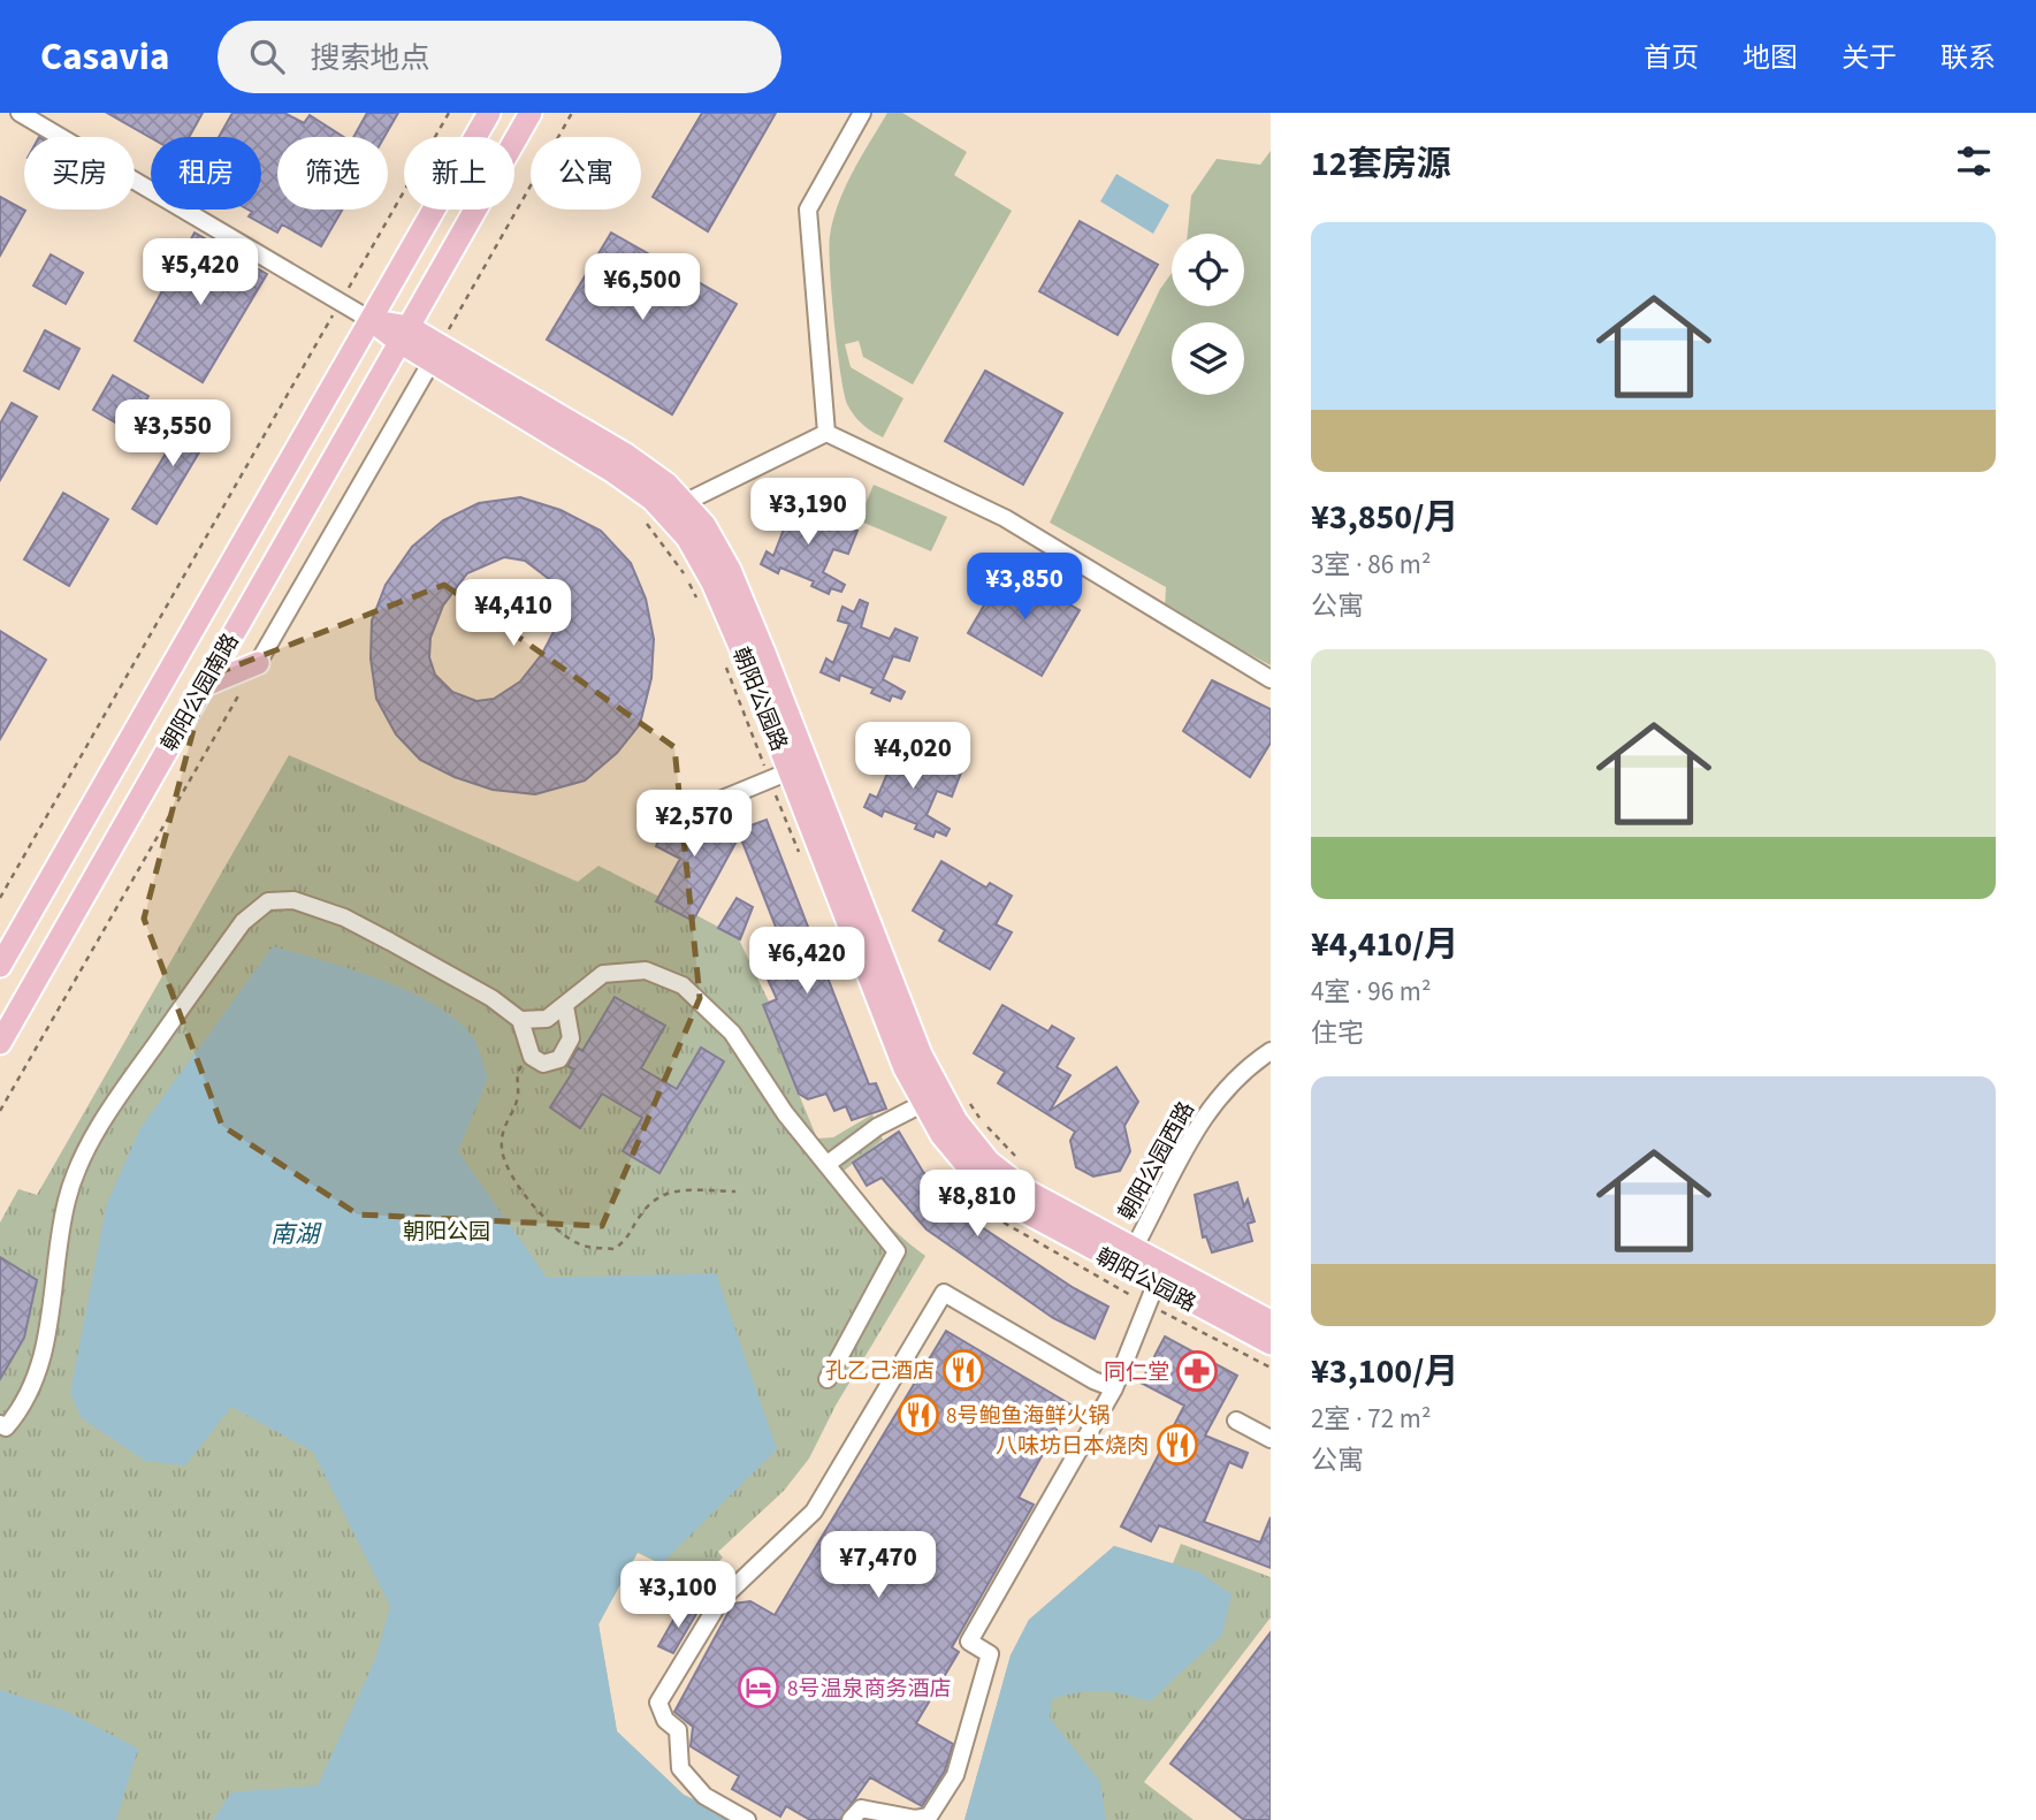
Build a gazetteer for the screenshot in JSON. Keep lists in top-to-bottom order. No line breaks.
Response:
{"streets":{"main road":["朝阳公园南路","朝阳公园路"],"street":["朝阳公园西路"]},"crossings":[["朝阳公园南路","朝阳公园路"],["朝阳公园路","朝阳公园西路"]],"water":["南湖"],"parks":["朝阳公园"],"places":{"restaurant":["孔乙己酒店","8号鲍鱼海鲜火锅","八味坊日本烧肉"],"pharmacy":["同仁堂"],"hotel":["8号温泉商务酒店"]},"page":{"header":"Casavia","search":"搜索地点","nav":["首页","地图","关于","联系"],"heading":"12套房源","chip":["买房","租房","筛选","新上","公寓"],"list":[{"name":"¥3,850/月","note":"3室 · 86 m² · 公寓"},{"name":"¥4,410/月","note":"4室 · 96 m² · 住宅"},{"name":"¥3,100/月","note":"2室 · 72 m² · 公寓"}],"price":["¥5,420","¥6,500","¥3,550","¥3,190","¥3,850","¥4,410","¥4,020","¥2,570","¥6,420","¥8,810","¥7,470","¥3,100"]}}
